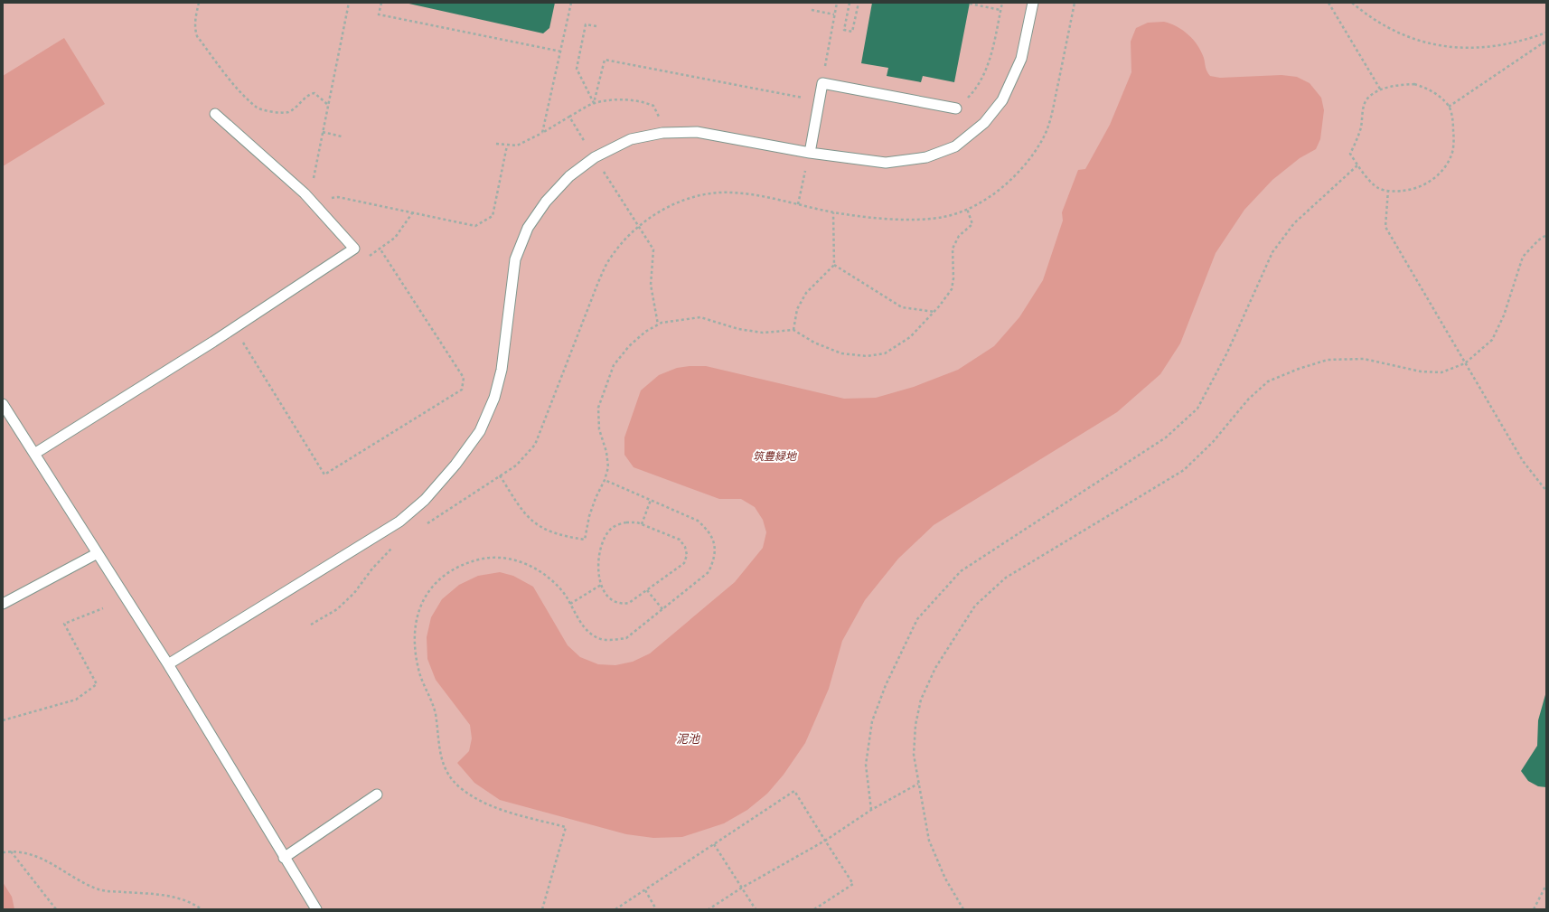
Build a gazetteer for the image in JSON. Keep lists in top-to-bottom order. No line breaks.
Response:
{"water":["泥池"],"parks":["筑豊緑地"]}
